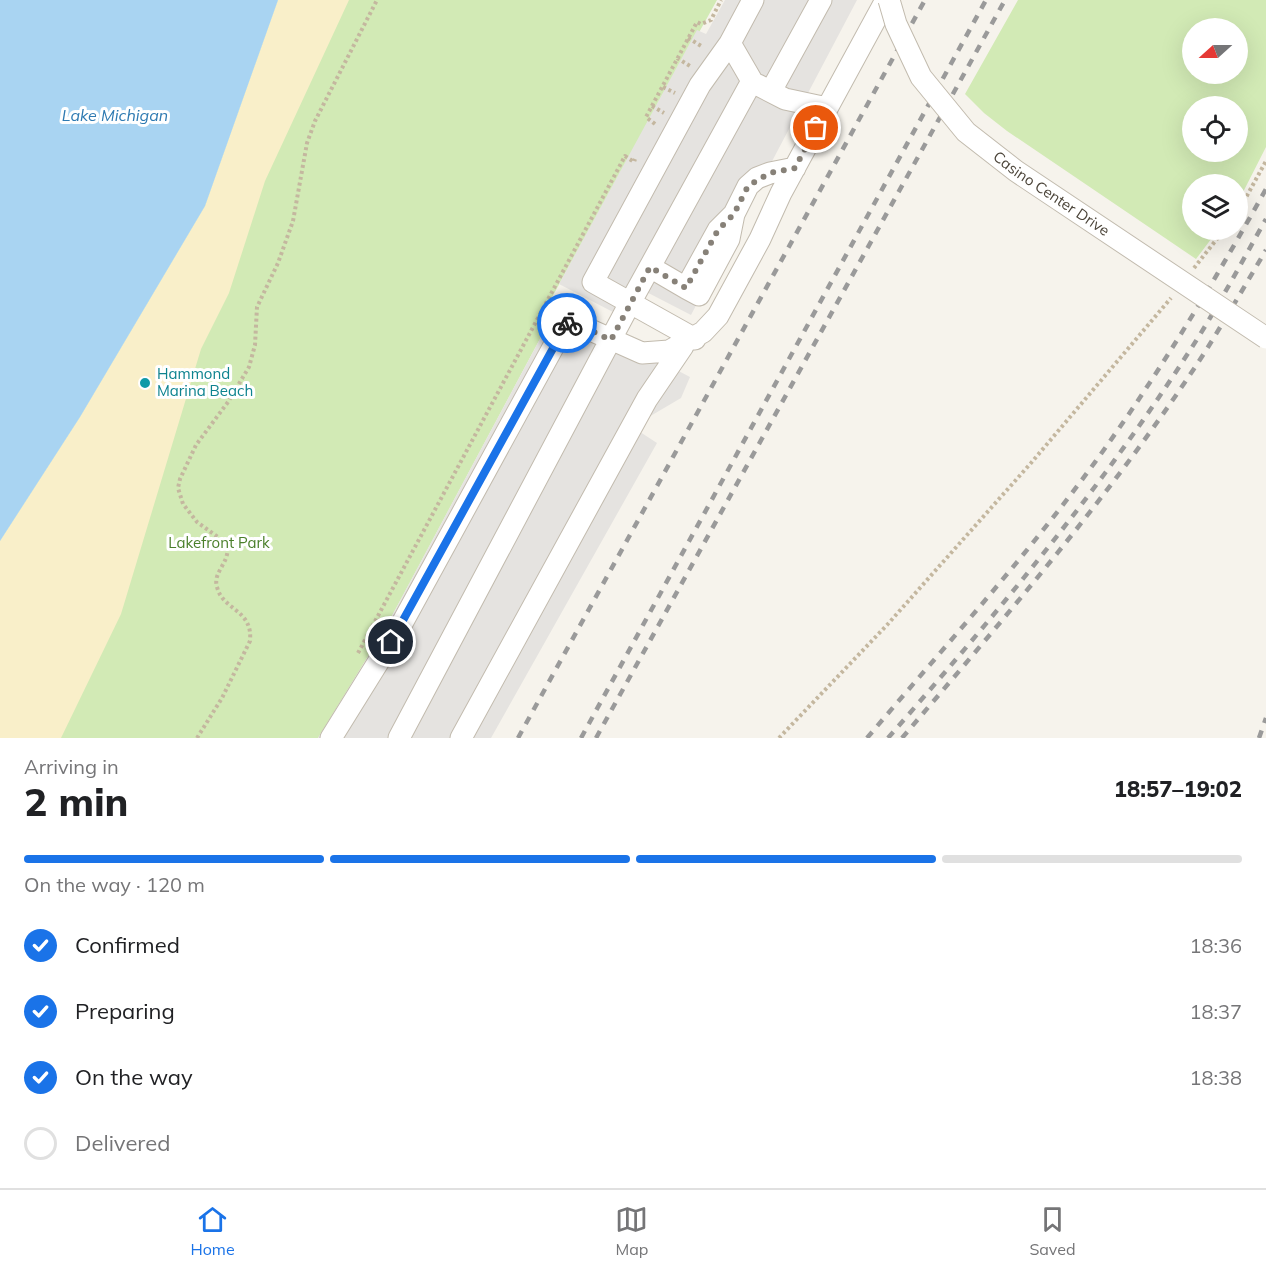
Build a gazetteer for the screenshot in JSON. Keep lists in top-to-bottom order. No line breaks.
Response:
{"streets":{"street":["Casino Center Drive"]},"water":["Lake Michigan"],"parks":["Lakefront Park"],"places":["Hammond Marina Beach"],"north":"left","page":{"heading":["2 min","Arriving in","18:57–19:02"],"bar":"On the way · 120 m","list":[["Confirmed","18:36"],["Preparing","18:37"],["On the way","18:38"],"Delivered"],"tabs":["Home","Map","Saved"]}}
